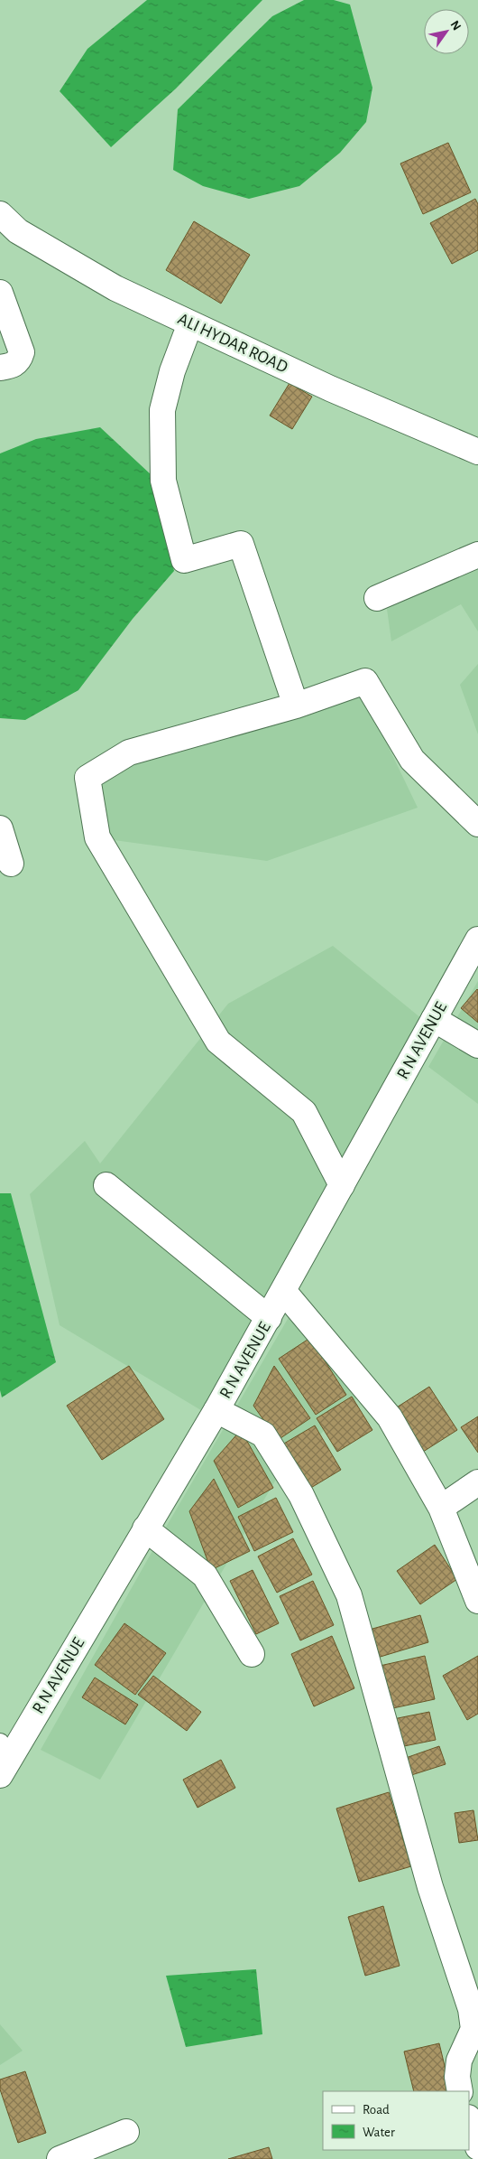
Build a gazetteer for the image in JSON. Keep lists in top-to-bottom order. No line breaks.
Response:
{"streets":{"street":["ALI HYDAR ROAD","R N AVENUE"]},"legend":["Road","Water"],"north":"top right"}
